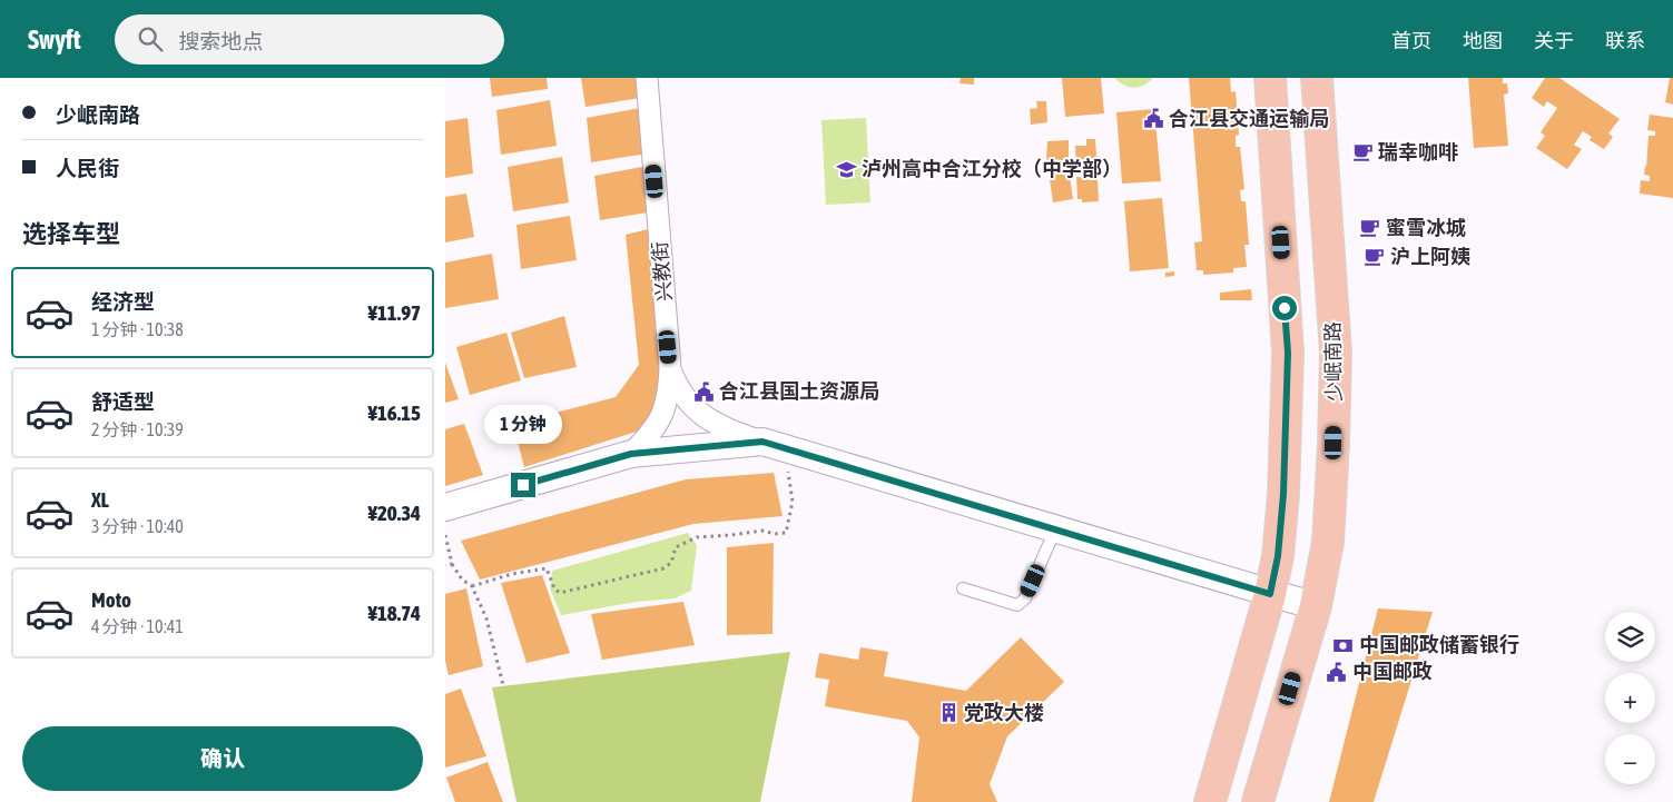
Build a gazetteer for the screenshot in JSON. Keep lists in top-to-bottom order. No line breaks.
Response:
{"streets":{"main road":["少岷南路"],"street":["兴教街"]},"places":{"public building":["合江县交通运输局","合江县国土资源局","中国邮政"],"cafe":["瑞幸咖啡","蜜雪冰城","沪上阿姨"],"school or university":["泸州高中合江分校（中学部）"],"bank":["中国邮政储蓄银行"],"building":["党政大楼"]},"page":{"header":"Swyft","search":"搜索地点","nav":["首页","地图","关于","联系"],"banner":["少岷南路","人民街"],"heading":"选择车型","list":[{"name":"经济型","note":"1 分钟 · 10:38","value":"¥11.97"},{"name":"舒适型","note":"2 分钟 · 10:39","value":"¥16.15"},{"name":"XL","note":"3 分钟 · 10:40","value":"¥20.34"},{"name":"Moto","note":"4 分钟 · 10:41","value":"¥18.74"}],"bubble":"1 分钟","map_buttons":["+","−"],"buttons":"确认"}}
